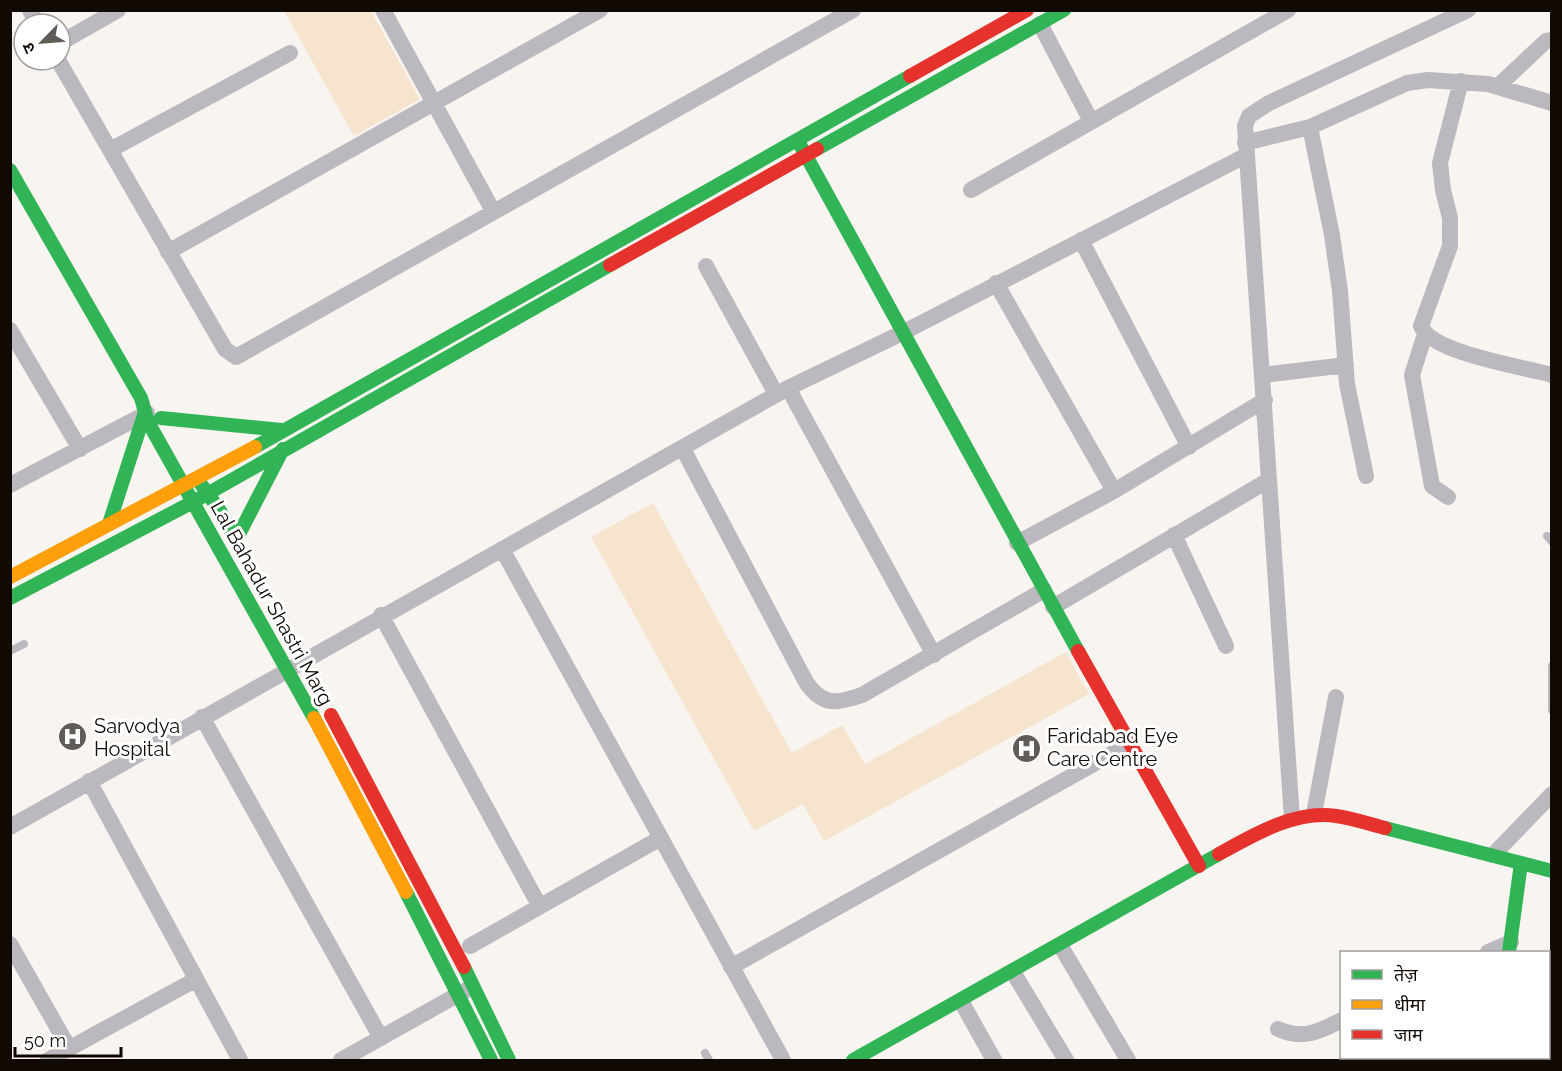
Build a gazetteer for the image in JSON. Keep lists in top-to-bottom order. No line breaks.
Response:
{"streets":{"street":["Lal Bahadur Shastri Marg"]},"places":{"hospital":["Sarvodya Hospital","Faridabad Eye Care Centre"]},"legend":["तेज़","धीमा","जाम"],"scale_bar":"50 m","north":"bottom left"}
